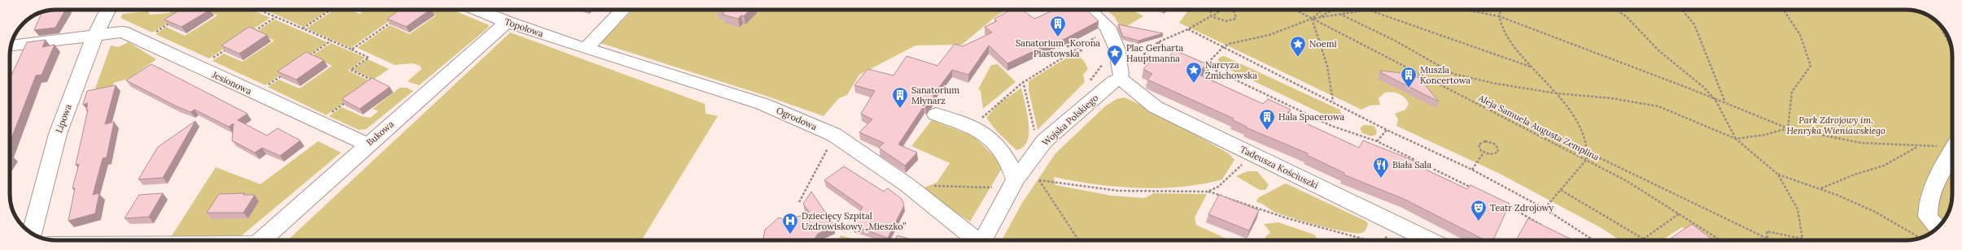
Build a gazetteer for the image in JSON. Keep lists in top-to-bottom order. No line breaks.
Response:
{"streets":{"street":["Topolowa","Jesionowa","Lipowa","Ogrodowa","Wojska Polskiego","Bukowa","Tadeusza Kościuszki"],"path":["Aleja Samuela Augusta Zemplina"]},"crossings":[["Topolowa","Ogrodowa"],["Topolowa","Bukowa"],["Jesionowa","Lipowa"],["Jesionowa","Bukowa"],["Wojska Polskiego","Tadeusza Kościuszki"]],"parks":["Park Zdrojowy im. Henryka Wieniawskiego"],"places":{"building":["Sanatorium „Korona Piastowska”","Muszla Koncertowa","Sanatorium Młynarz","Hala Spacerowa"],"place":["Noemi","Plac Gerharta Hauptmanna","Narcyza Żmichowska"],"restaurant":["Biała Sala"],"theatre":["Teatr Zdrojowy"],"hospital":["Dziecięcy Szpital Uzdrowiskowy „Mieszko”"]}}
